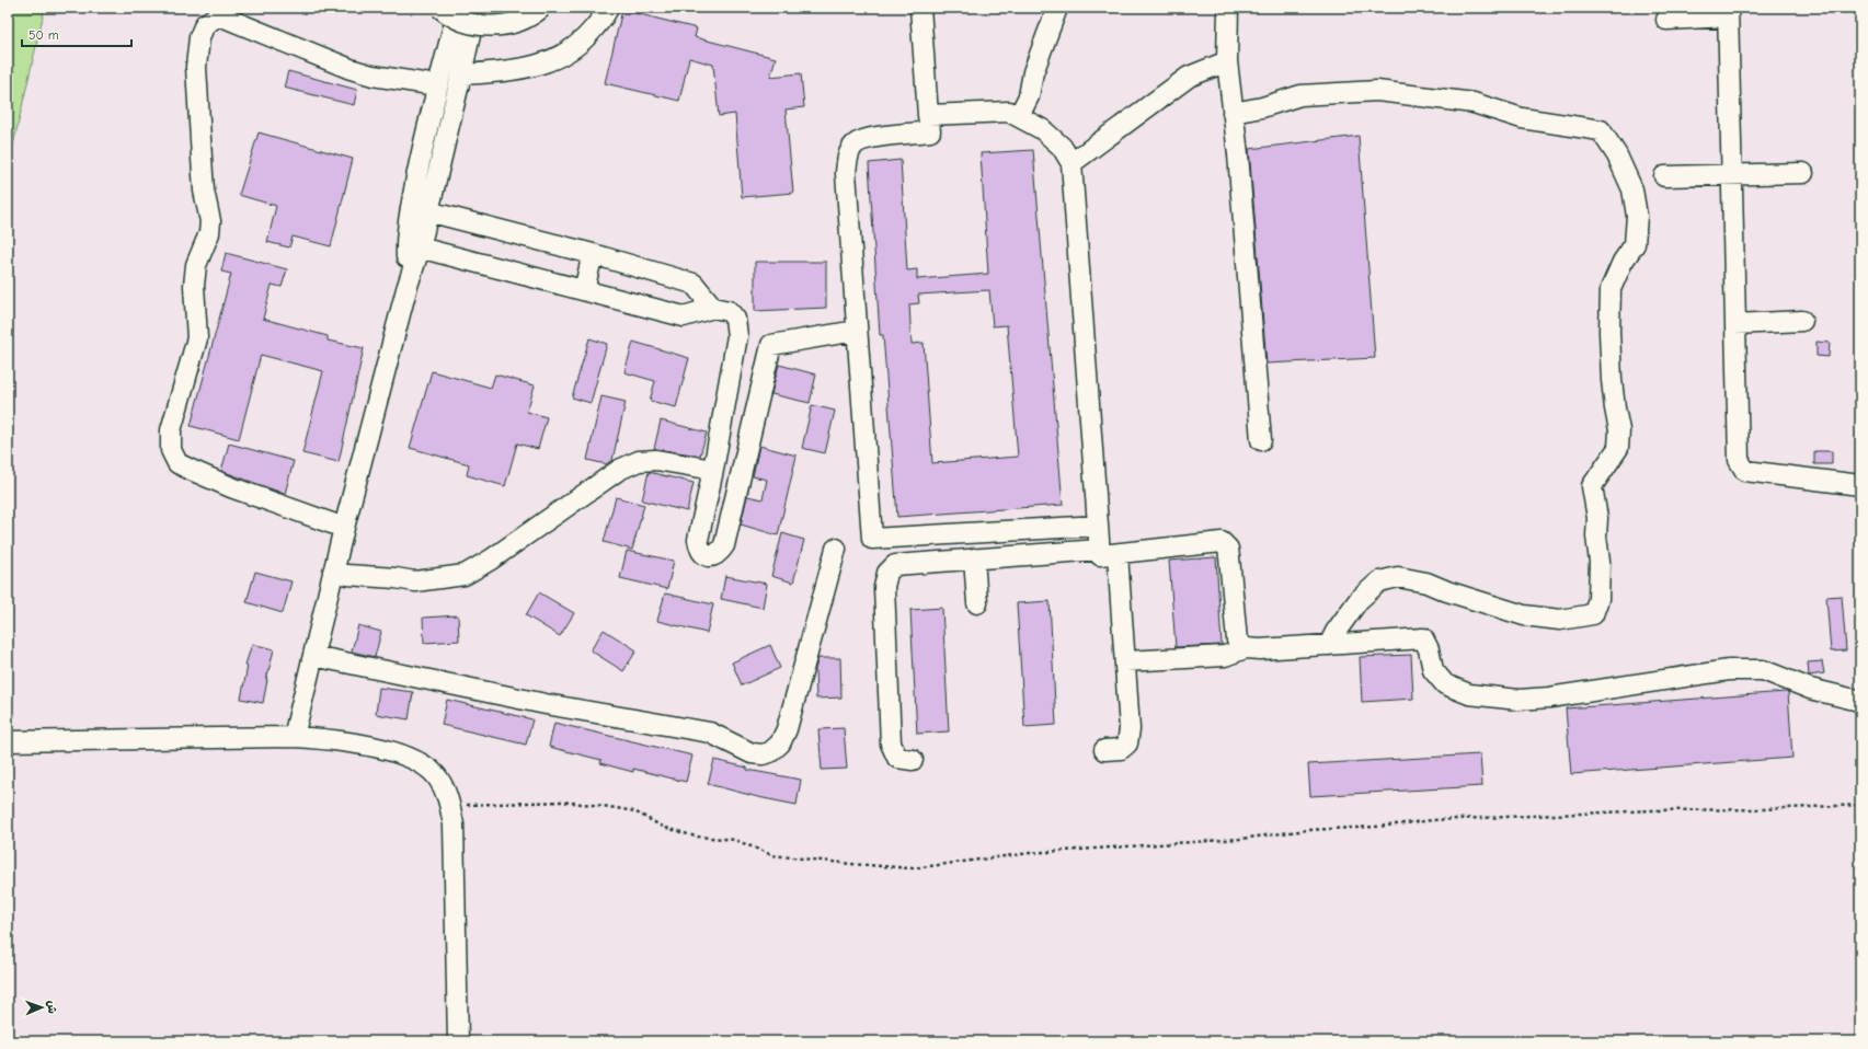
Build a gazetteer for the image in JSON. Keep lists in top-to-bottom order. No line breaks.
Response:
{"scale_bar":"50 m","north":"right"}
